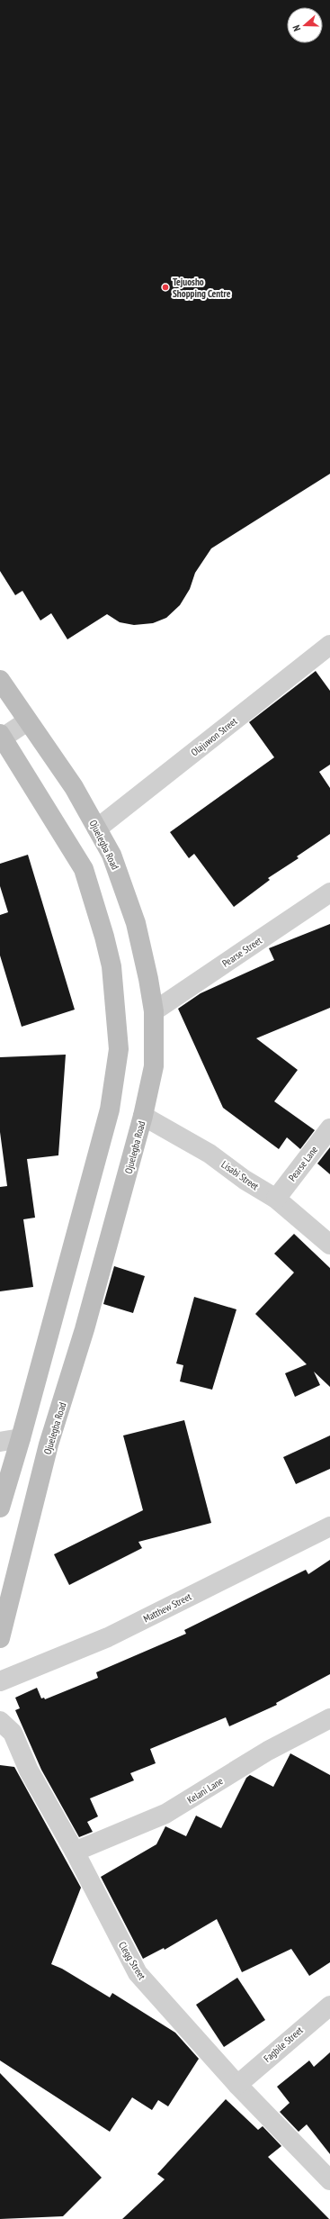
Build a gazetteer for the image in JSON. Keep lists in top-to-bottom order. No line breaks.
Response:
{"streets":{"main road":["Ojuelegba Road"],"street":["Olajuwon Street","Pearse Street","Pearse Lane","Lisabi Street","Matthew Street","Kelani Lane","Clegg Street","Fagbile Street"]},"crossings":[["Olajuwon Street","Ojuelegba Road"],["Ojuelegba Road","Pearse Street"],["Ojuelegba Road","Lisabi Street"],["Pearse Lane","Lisabi Street"],["Kelani Lane","Clegg Street"],["Clegg Street","Fagbile Street"]],"places":["Tejuosho Shopping Centre"],"north":"left"}
